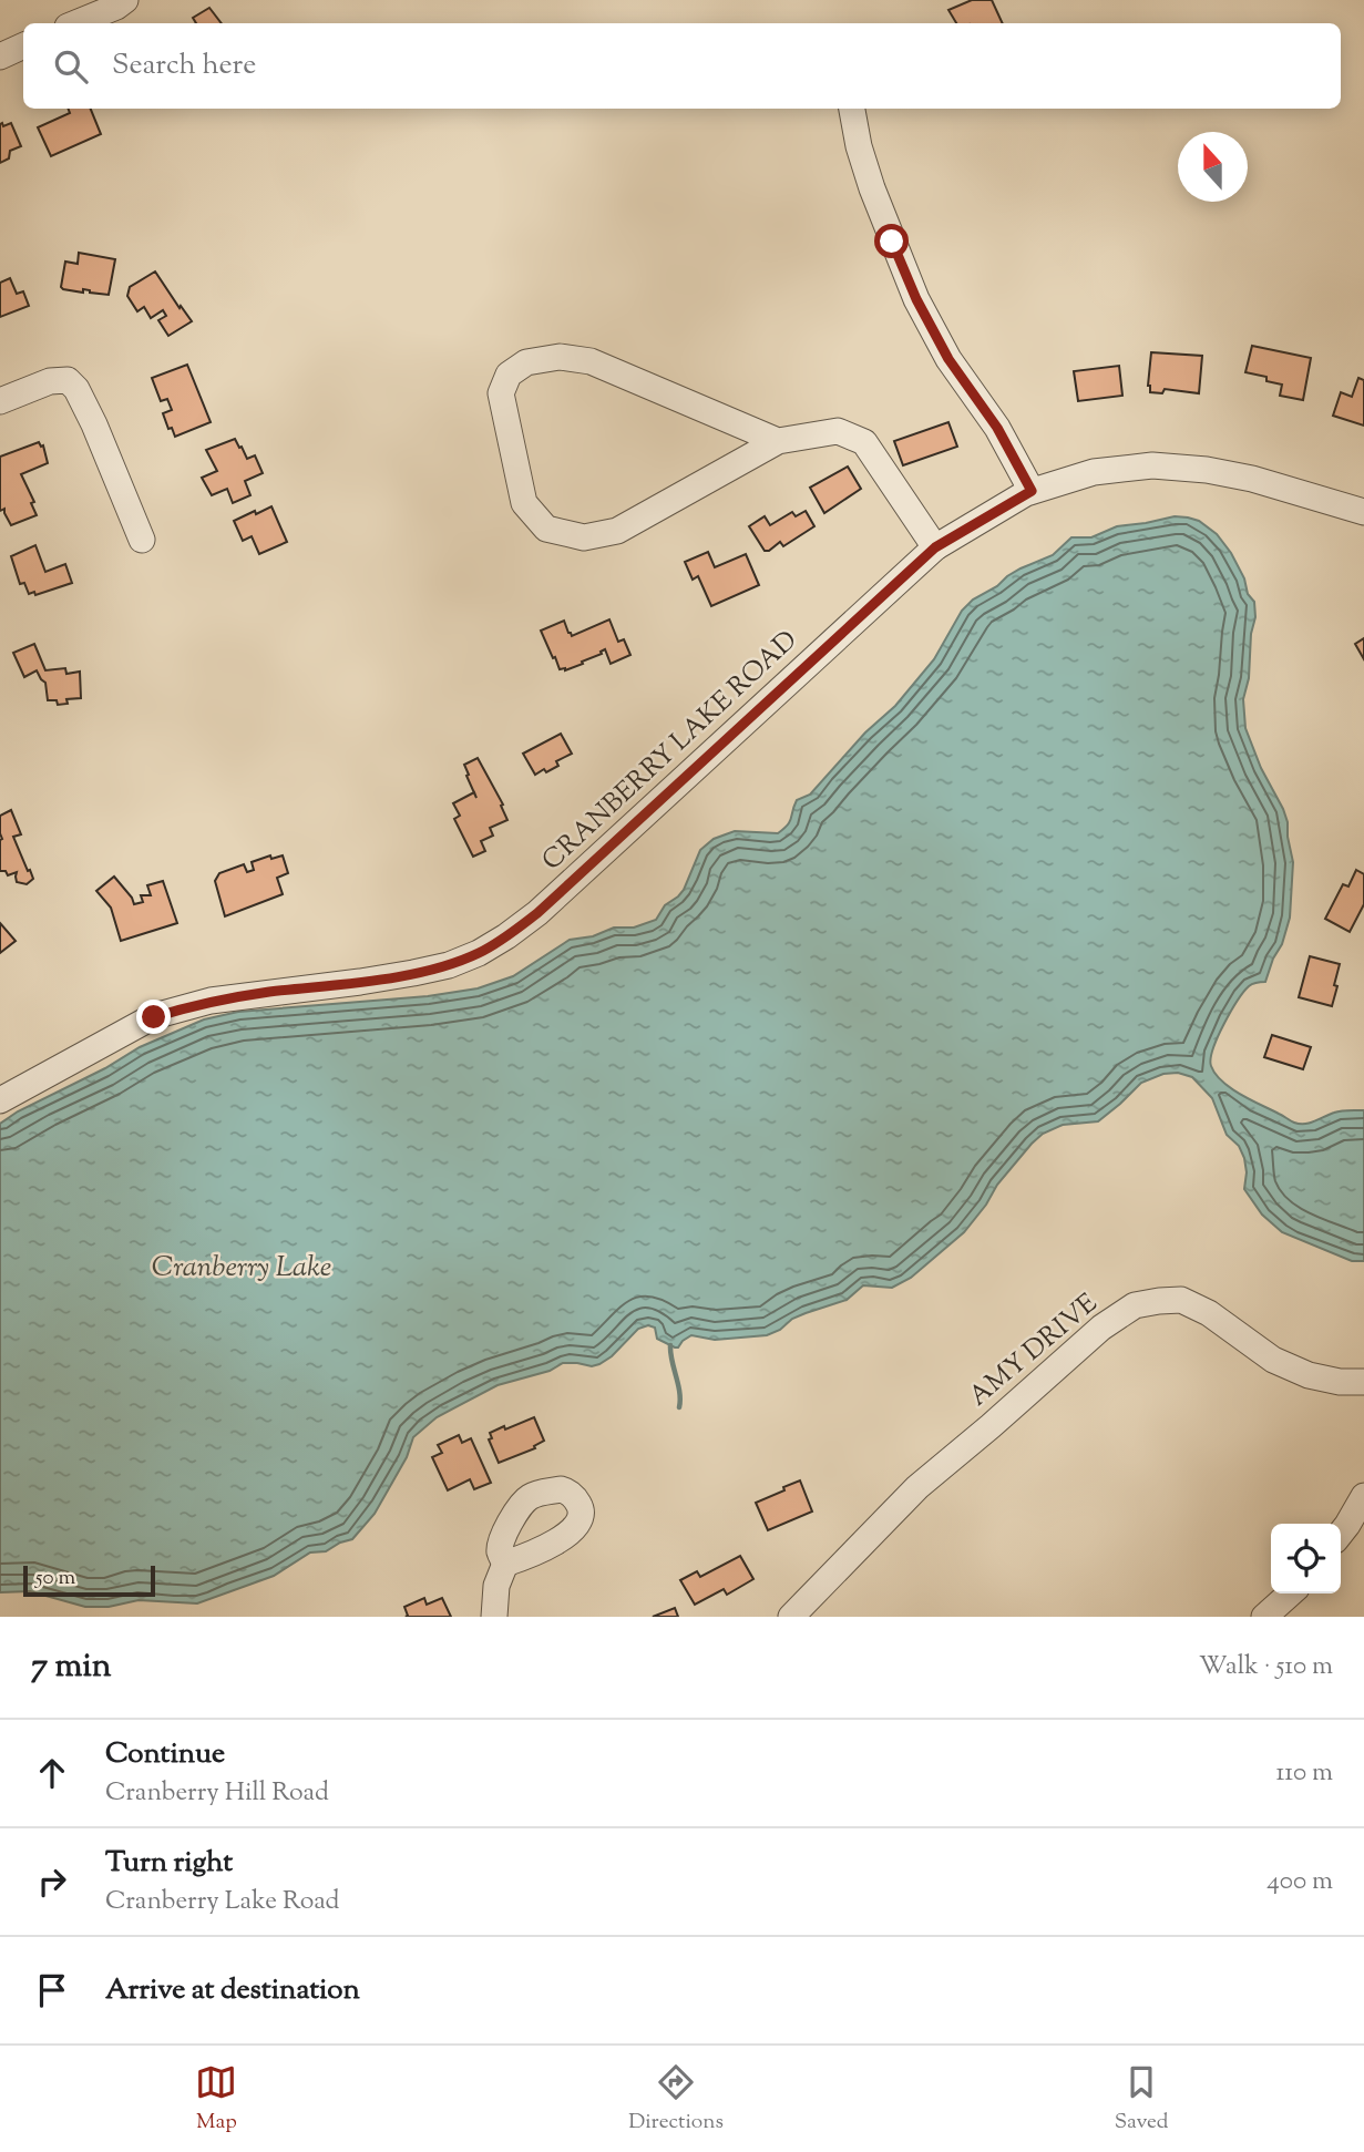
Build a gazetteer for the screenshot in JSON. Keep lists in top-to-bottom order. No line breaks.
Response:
{"streets":{"street":["CRANBERRY LAKE ROAD","AMY DRIVE"]},"water":["Cranberry Lake"],"scale_bar":"50 m","north":"top","page":{"search":"Search here","scale":"50 m","heading":["7 min","Walk · 510 m"],"list":[["Continue","Cranberry Hill Road","110 m"],["Turn right","Cranberry Lake Road","400 m"],"Arrive at destination"],"nav":["Map","Directions","Saved"]}}
